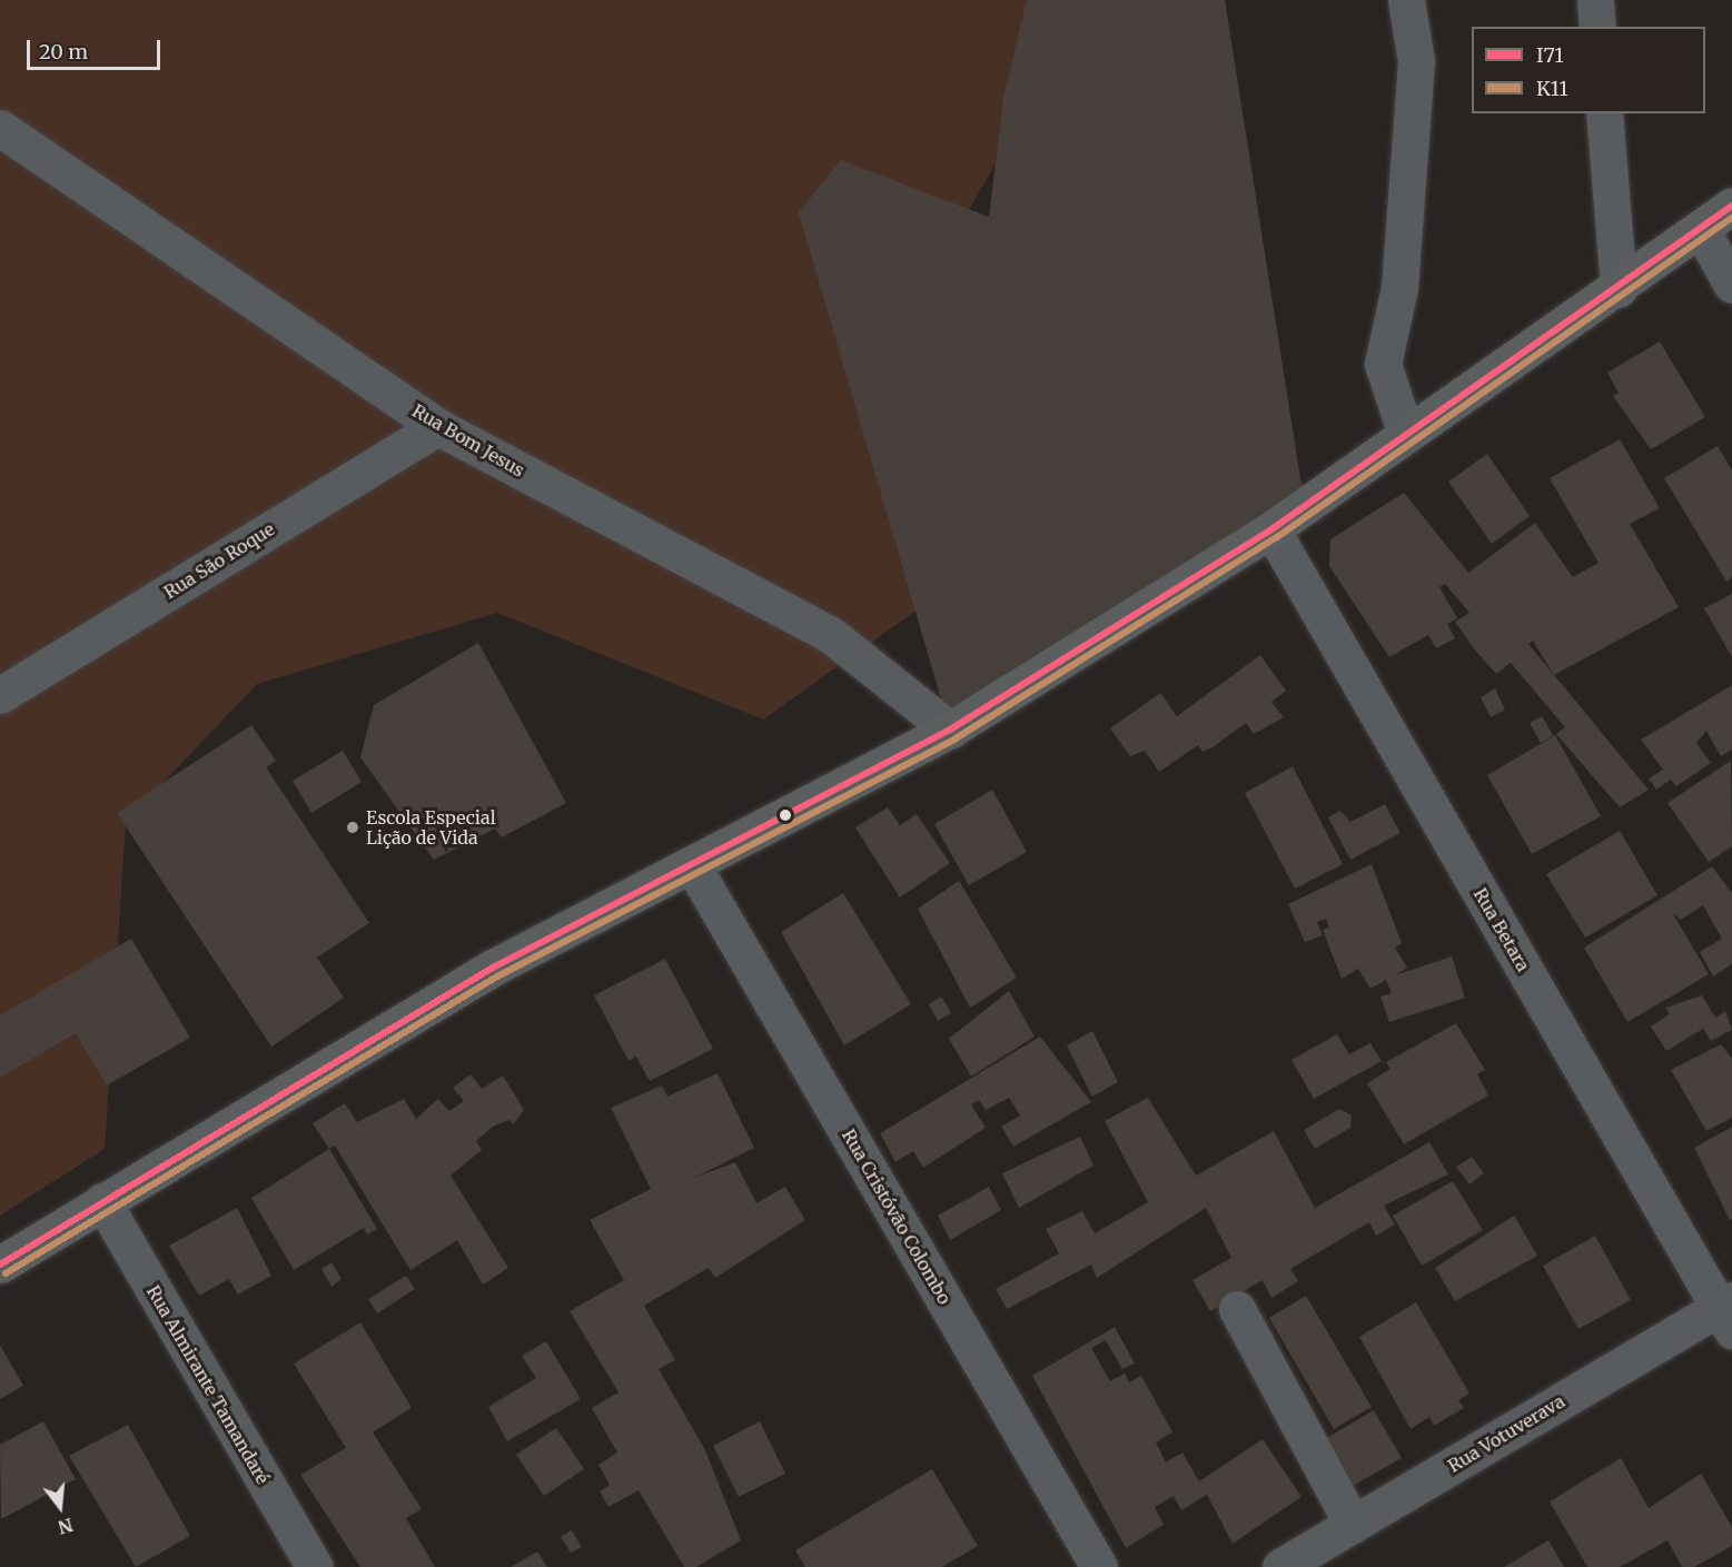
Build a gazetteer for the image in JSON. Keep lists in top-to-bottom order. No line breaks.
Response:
{"streets":{"street":["Rua Bom Jesus","Rua São Roque","Rua Betara","Rua Cristóvão Colombo","Rua Almirante Tamandaré","Rua Votuverava"]},"crossings":[["Rua Bom Jesus","Rua São Roque"],["Rua Betara","Rua Votuverava"]],"places":["Escola Especial Lição de Vida"],"lines":["transit line I71","transit line K11"],"legend":["I71","K11"],"scale_bar":"20 m","north":"bottom"}
